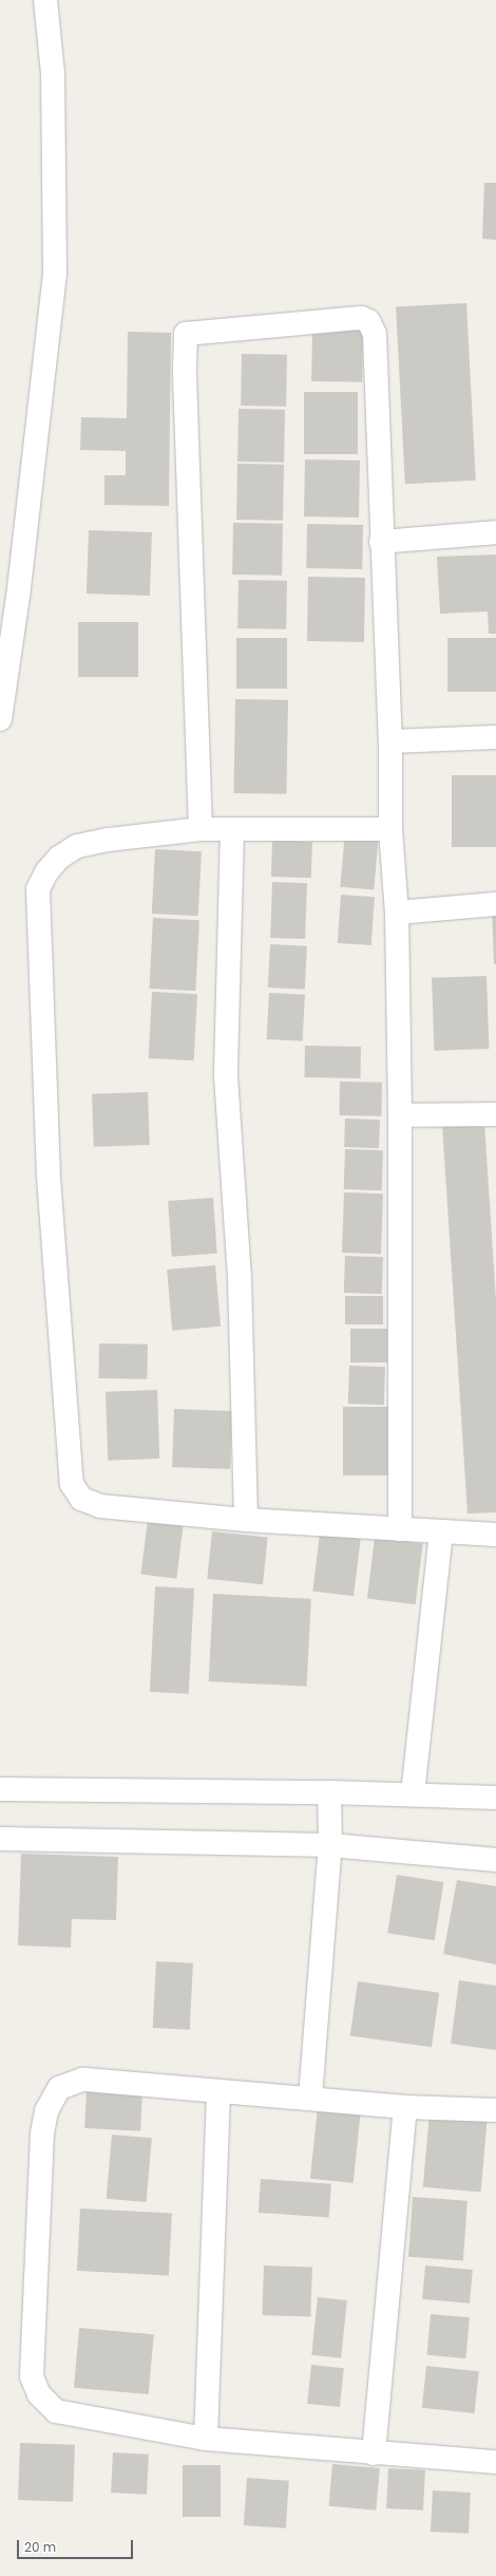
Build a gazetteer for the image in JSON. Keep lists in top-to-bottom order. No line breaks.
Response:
{"scale_bar":"20 m"}
